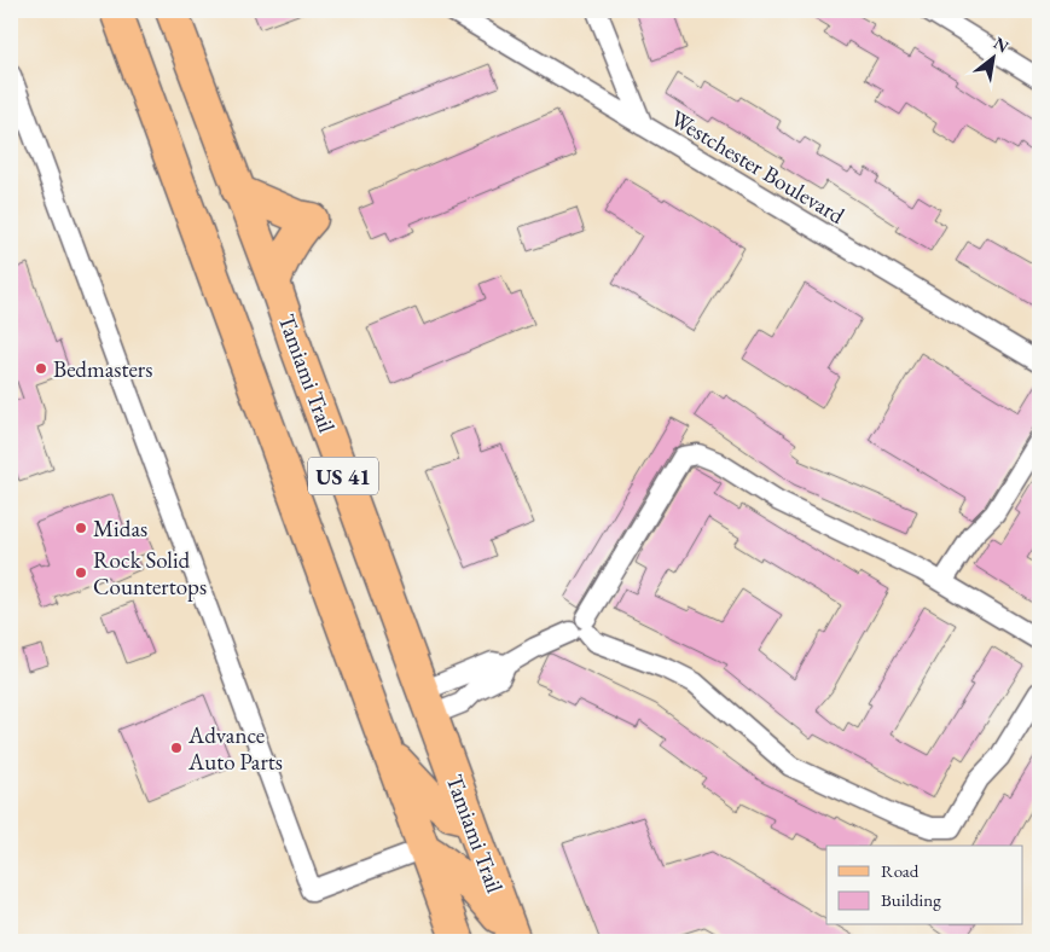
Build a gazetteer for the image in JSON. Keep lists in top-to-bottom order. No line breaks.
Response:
{"streets":{"main road":["Tamiami Trail","US 41"],"street":["Westchester Boulevard"]},"places":["Bedmasters","Midas","Rock Solid Countertops","Advance Auto Parts"],"legend":["Road","Building"],"north":"top right"}
